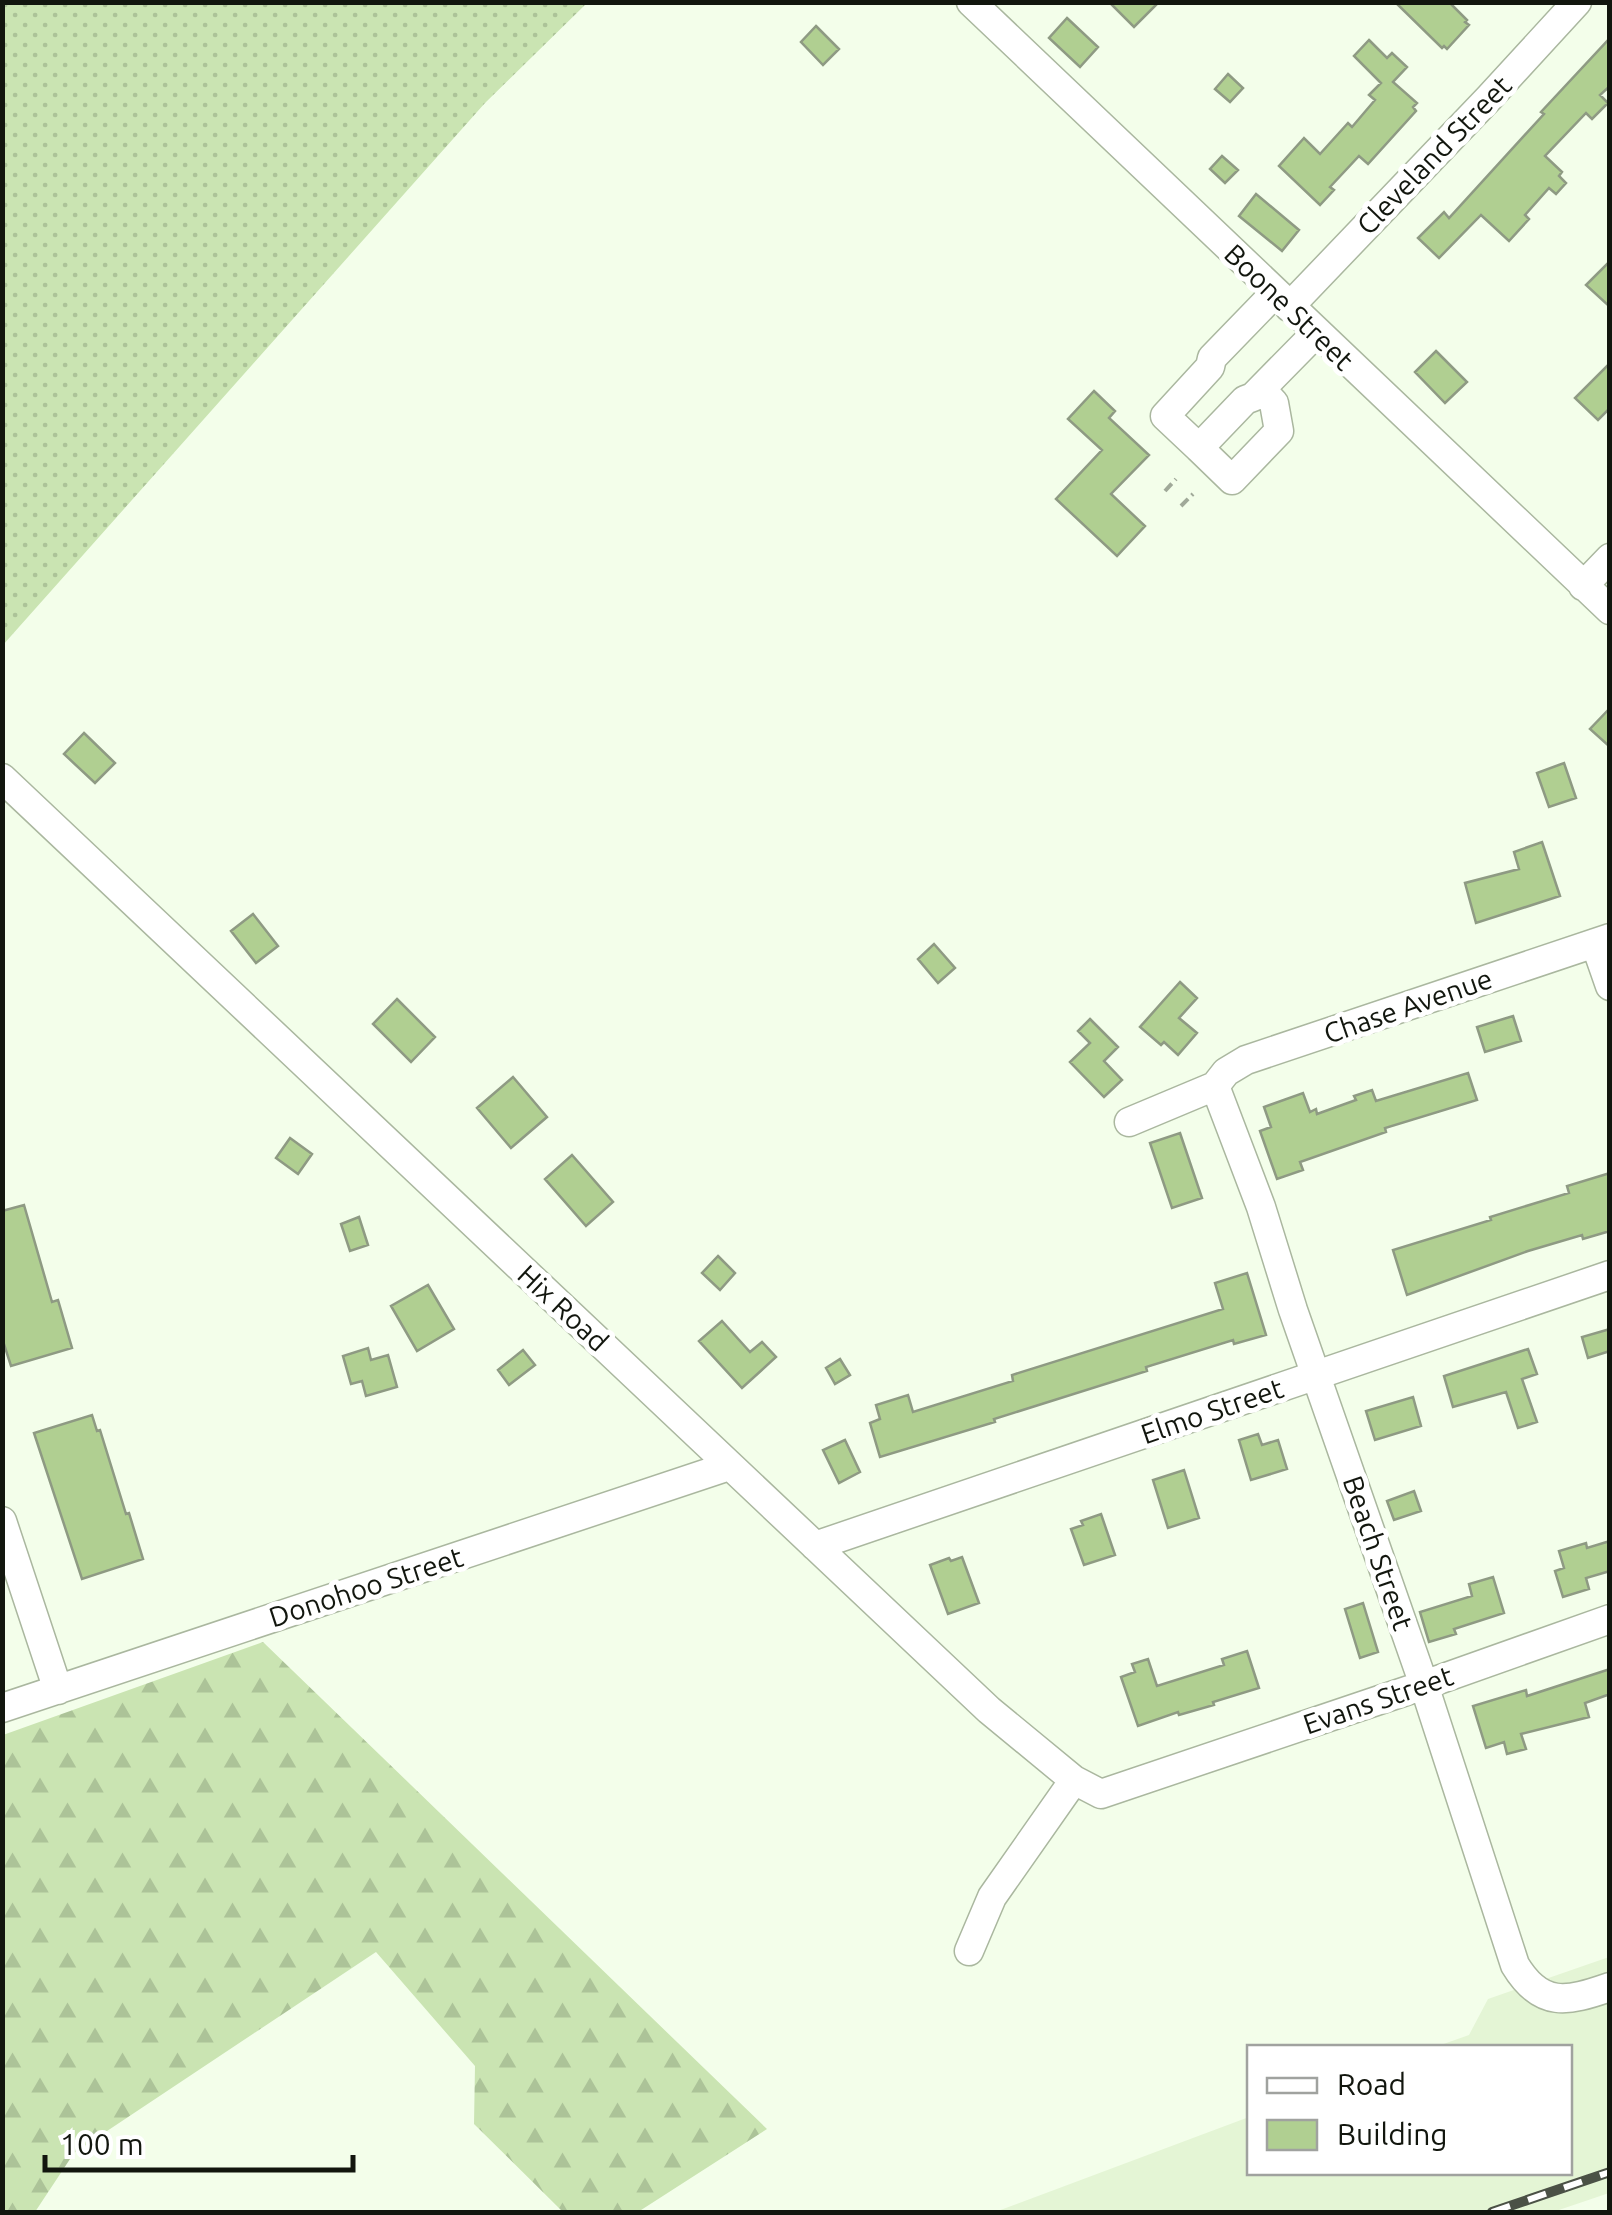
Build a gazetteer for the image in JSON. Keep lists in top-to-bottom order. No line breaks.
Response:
{"streets":{"street":["Cleveland Street","Boone Street","Chase Avenue","Hix Road","Elmo Street","Beach Street","Donohoo Street","Evans Street"]},"crossings":[["Cleveland Street","Boone Street"],["Chase Avenue","Beach Street"],["Hix Road","Elmo Street"],["Hix Road","Donohoo Street"],["Hix Road","Evans Street"],["Elmo Street","Beach Street"],["Beach Street","Evans Street"]],"legend":["Road","Building"],"scale_bar":"100 m"}
